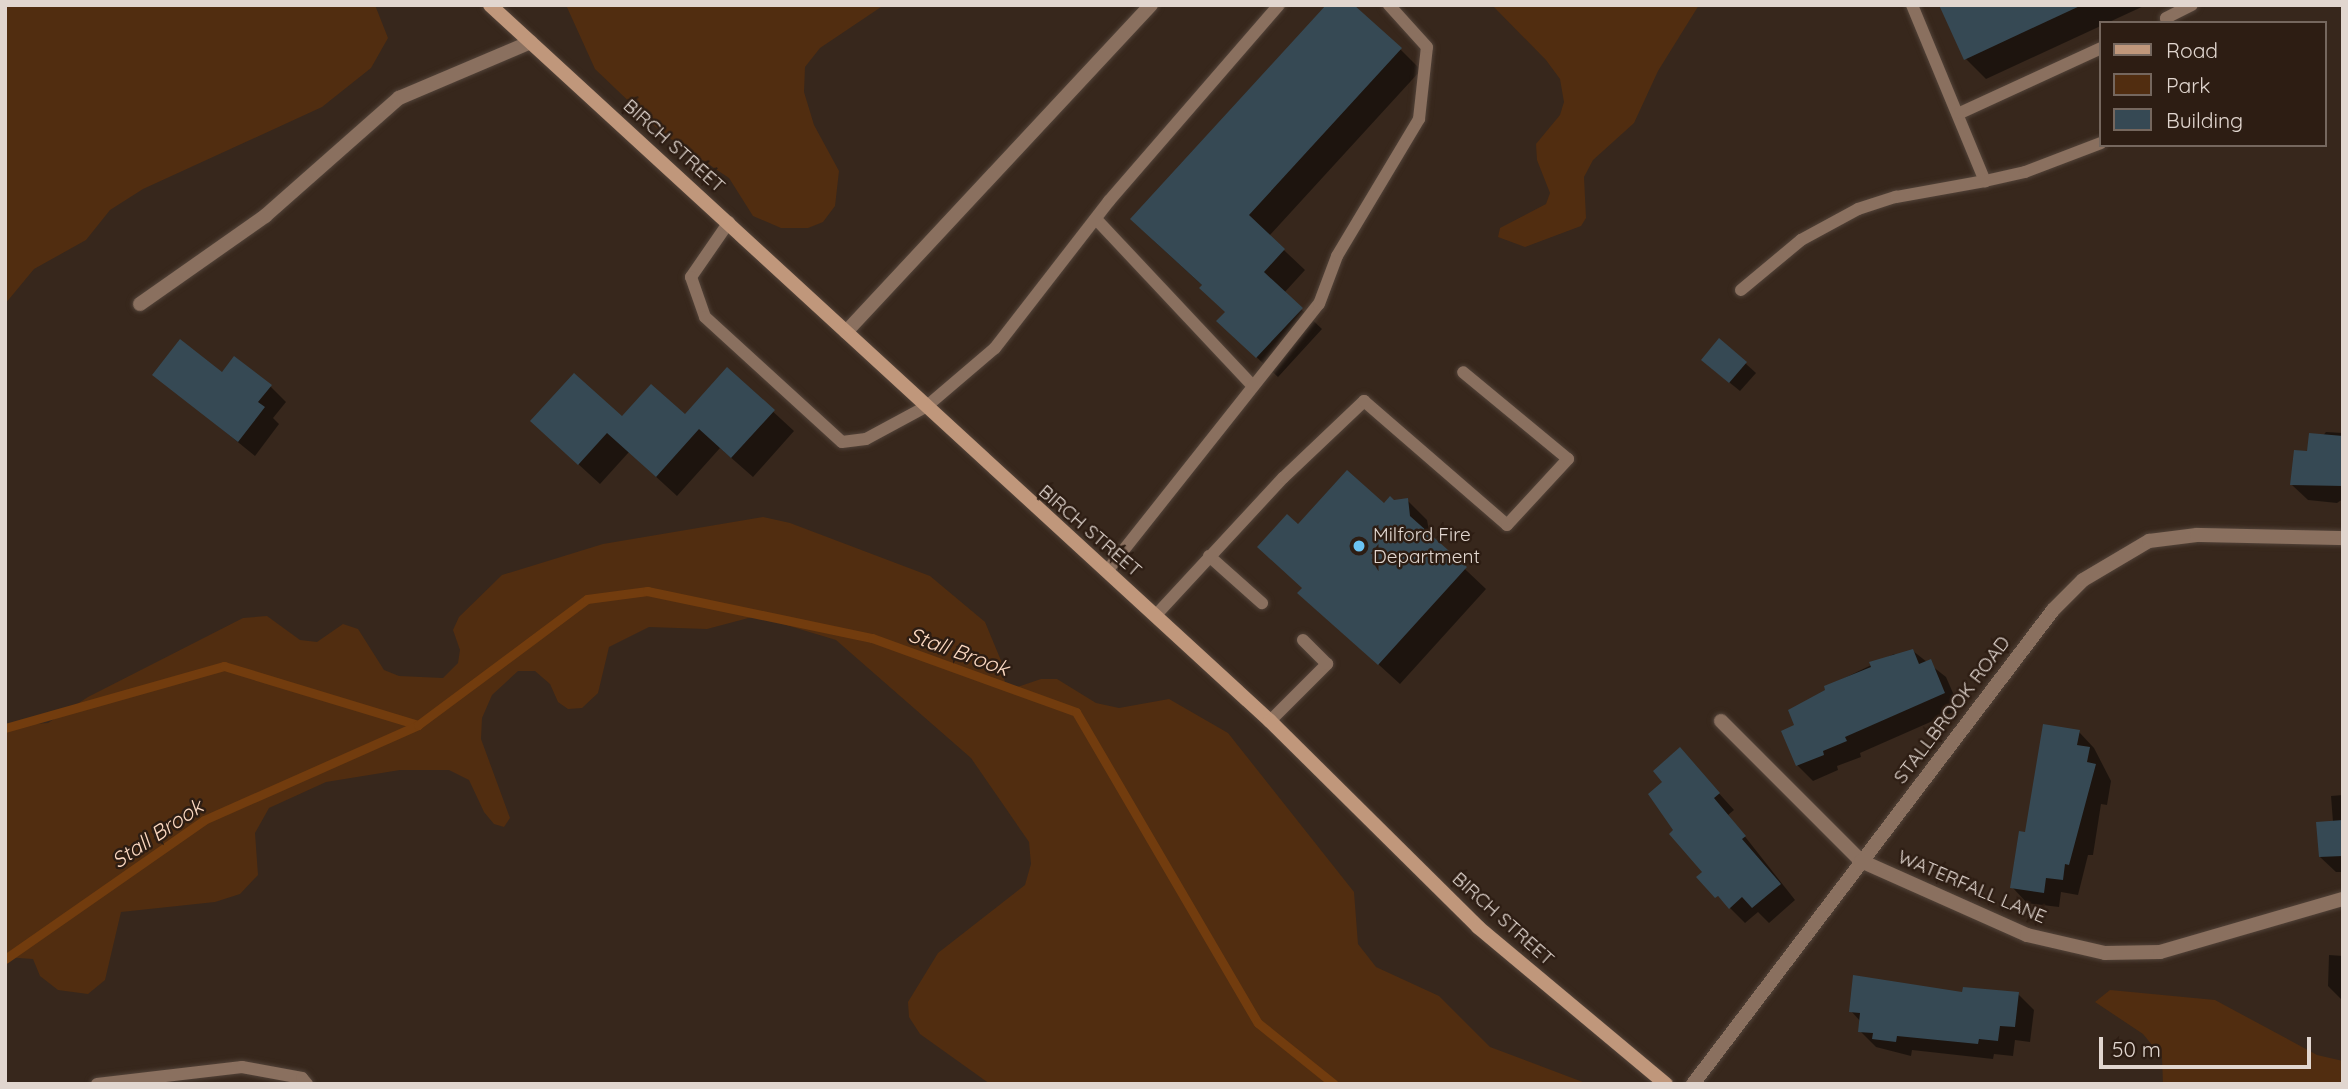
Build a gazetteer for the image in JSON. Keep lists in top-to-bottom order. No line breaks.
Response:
{"streets":{"street":["BIRCH STREET","STALLBROOK ROAD","WATERFALL LANE"]},"crossings":[["STALLBROOK ROAD","WATERFALL LANE"]],"water":["Stall Brook"],"places":["Milford Fire Department"],"legend":["Road","Park","Building"],"scale_bar":"50 m"}
